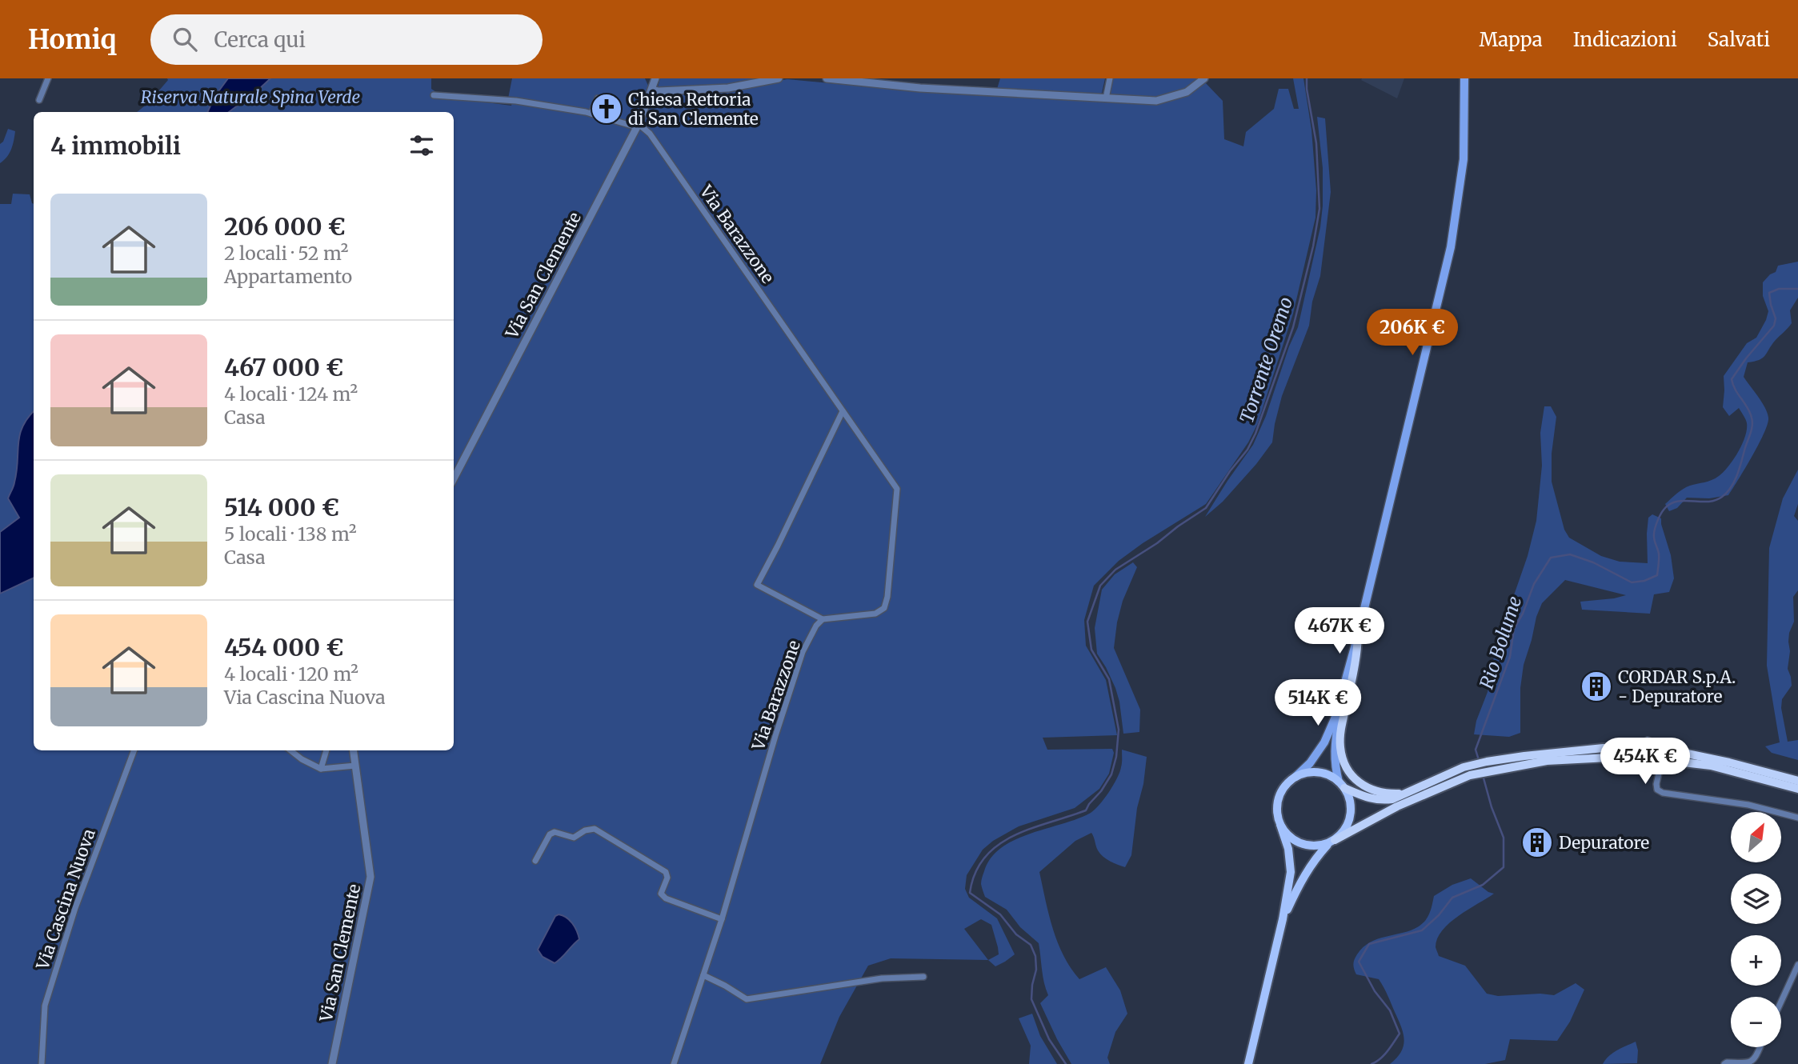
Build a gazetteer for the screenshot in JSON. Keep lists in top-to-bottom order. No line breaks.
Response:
{"streets":{"street":["Via Barazzone","Via San Clemente","Via Cascina Nuova"]},"crossings":[["Via Barazzone","Via San Clemente"]],"water":["Torrente Oremo","Rio Bolume"],"parks":["Riserva Naturale Spina Verde"],"places":{"church":["Chiesa Rettoria di San Clemente"],"building":["CORDAR S.p.A. - Depuratore","Depuratore"]},"north":"top right","page":{"header":"Homiq","search":"Cerca qui","nav":["Mappa","Indicazioni","Salvati"],"heading":"4 immobili","list":[{"name":"206 000 €","note":"2 locali · 52 m² · Appartamento"},{"name":"467 000 €","note":"4 locali · 124 m² · Casa"},{"name":"514 000 €","note":"5 locali · 138 m² · Casa"},{"name":"454 000 €","note":"4 locali · 120 m² · Via Cascina Nuova"}],"price":["206K €","467K €","514K €","454K €"],"map_buttons":["+","−"]}}
